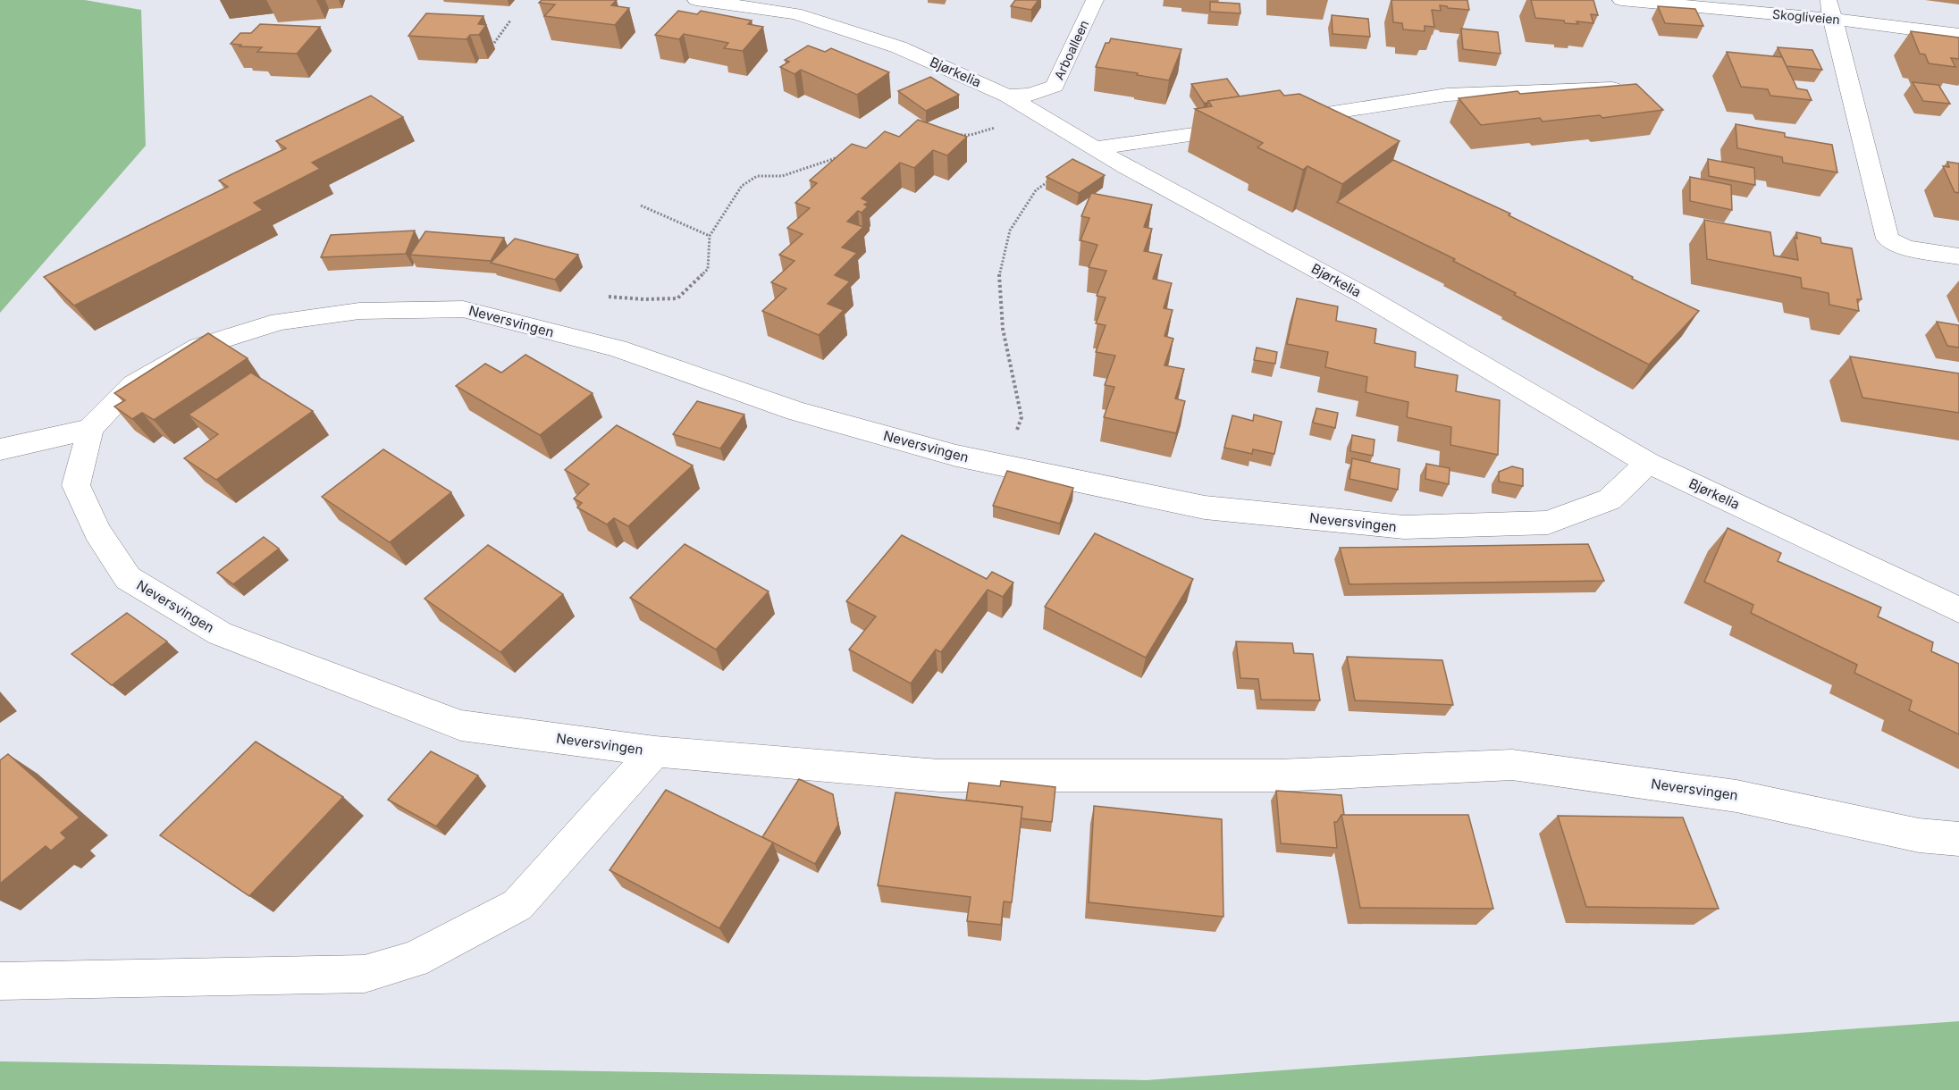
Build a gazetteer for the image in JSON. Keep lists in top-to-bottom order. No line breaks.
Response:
{"streets":{"street":["Skogliveien","Arboalleen","Bjørkelia","Neversvingen"]},"crossings":[["Arboalleen","Bjørkelia"],["Bjørkelia","Neversvingen"]]}
